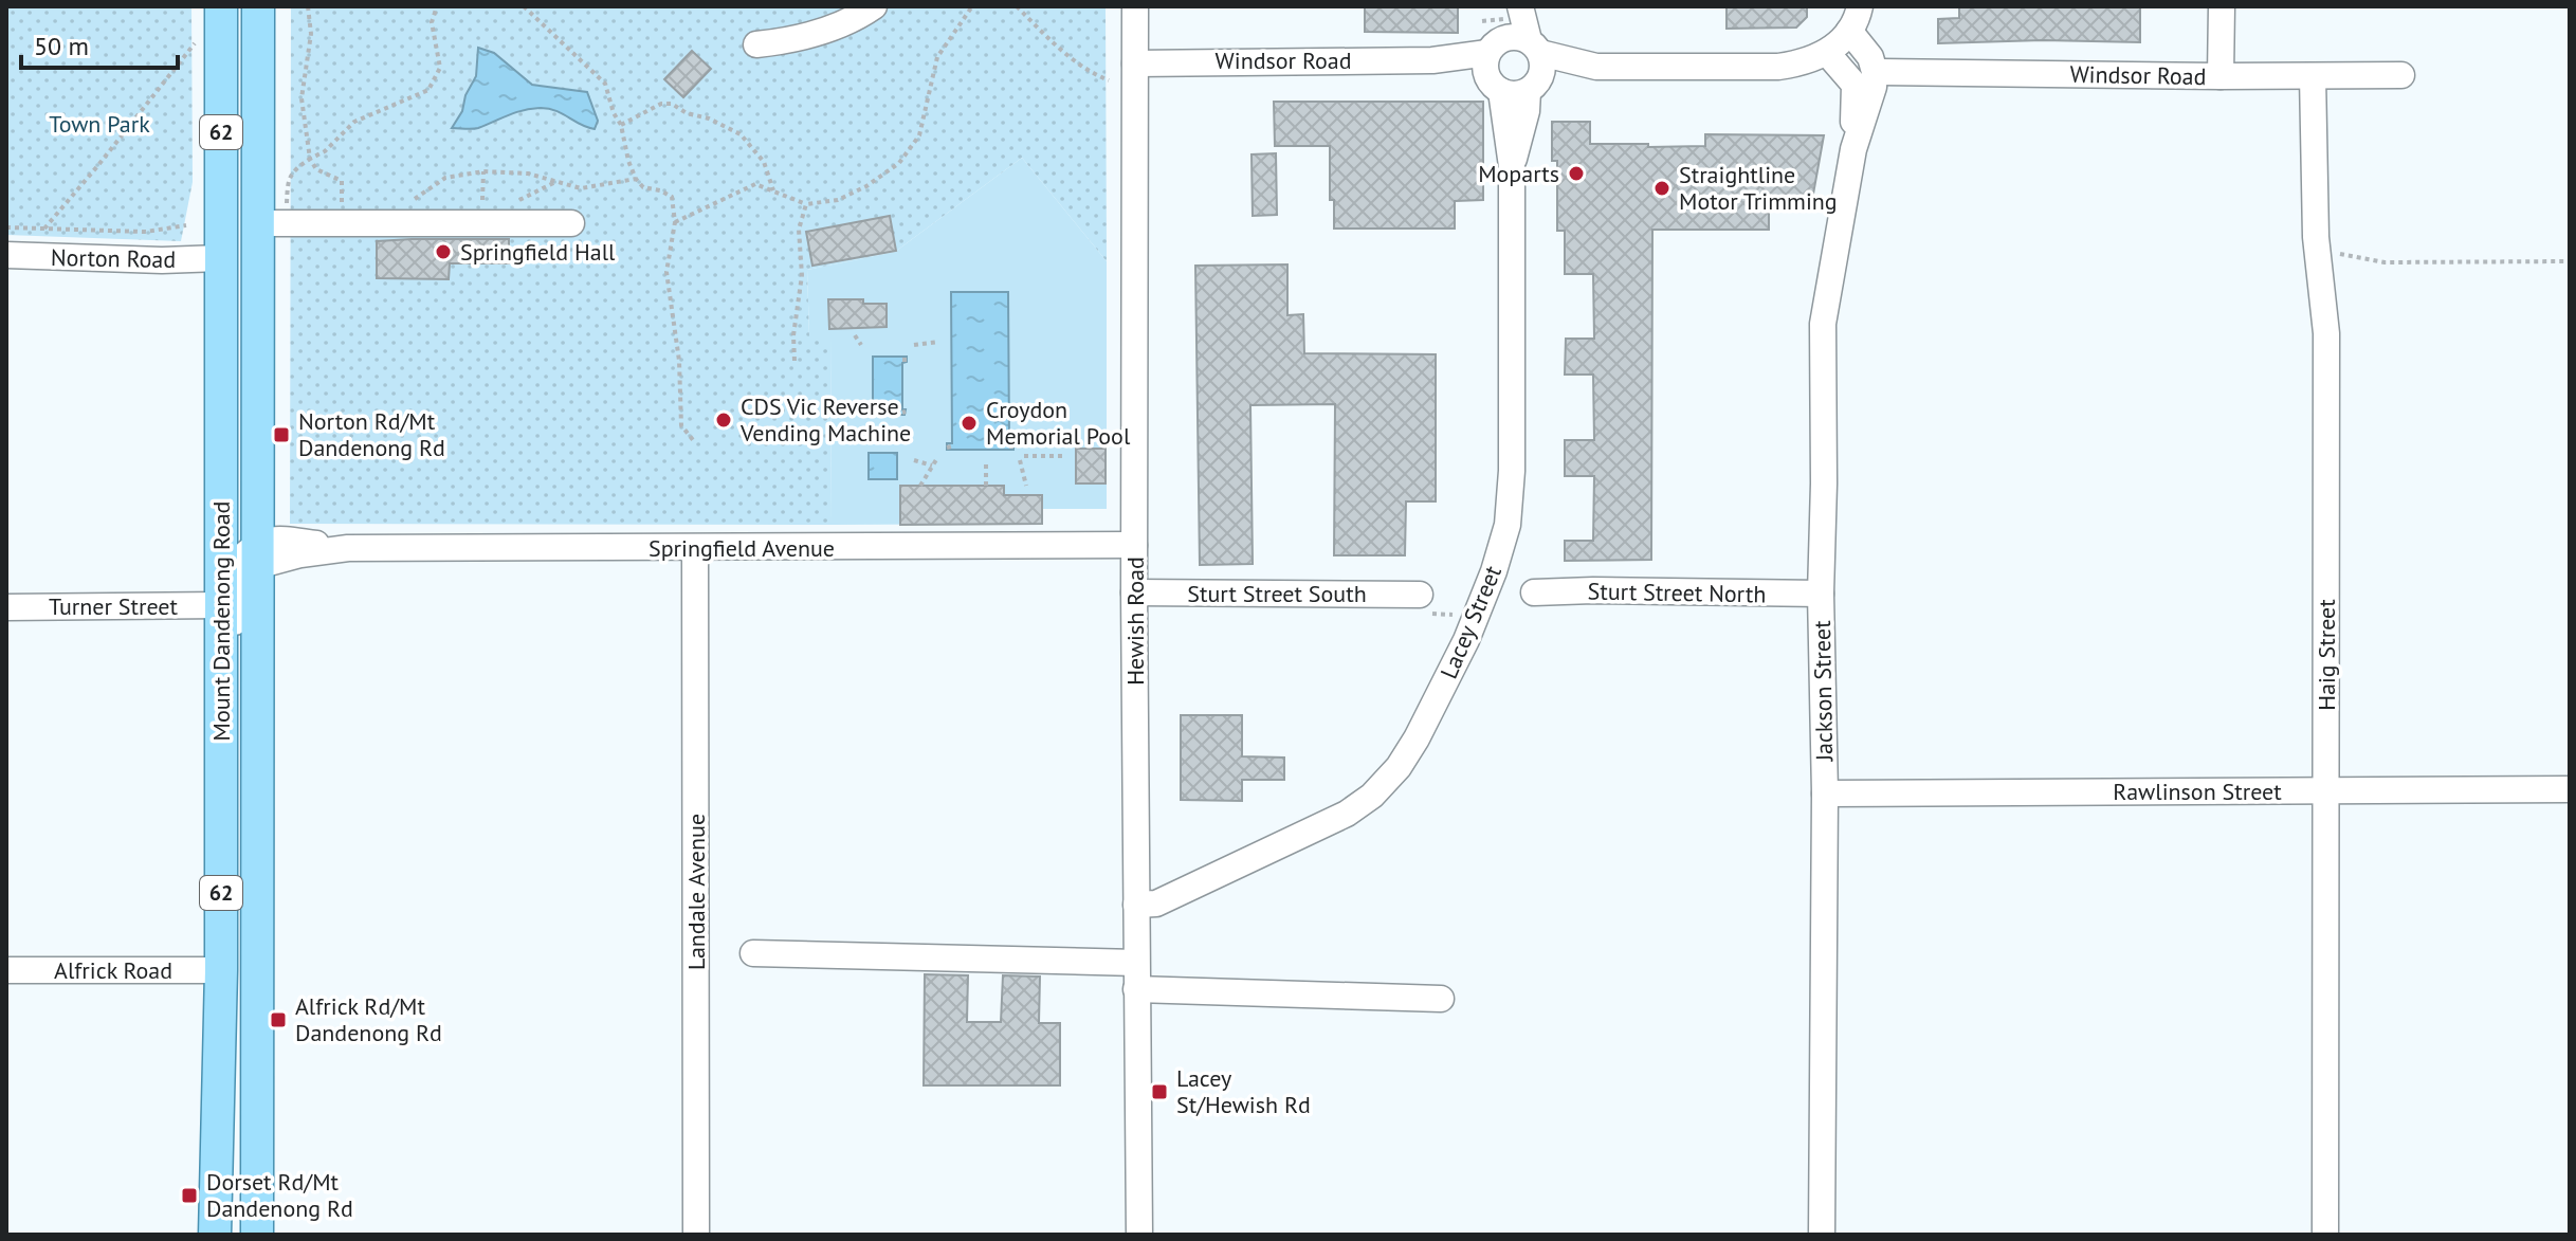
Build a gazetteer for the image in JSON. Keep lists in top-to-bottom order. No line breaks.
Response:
{"streets":{"main road":["62","Mount Dandenong Road"],"street":["Windsor Road","Norton Road","Springfield Avenue","Sturt Street North","Sturt Street South","Turner Street","Hewish Road","Lacey Street","Haig Street","Jackson Street","Rawlinson Street","Landale Avenue","Alfrick Road"]},"crossings":[["Windsor Road","Hewish Road"],["Windsor Road","Lacey Street"],["Windsor Road","Haig Street"],["Norton Road","Mount Dandenong Road"],["Springfield Avenue","Mount Dandenong Road"],["Springfield Avenue","Hewish Road"],["Springfield Avenue","Landale Avenue"],["Sturt Street North","Jackson Street"],["Sturt Street South","Hewish Road"],["Turner Street","Mount Dandenong Road"],["Mount Dandenong Road","Alfrick Road"],["Hewish Road","Lacey Street"],["Haig Street","Rawlinson Street"],["Jackson Street","Rawlinson Street"]],"parks":["Town Park"],"places":{"other":["Moparts","Straightline Motor Trimming","Springfield Hall","CDS Vic Reverse Vending Machine","Croydon Memorial Pool"],"transit":["Norton Rd/Mt Dandenong Rd","Alfrick Rd/Mt Dandenong Rd","Lacey St/Hewish Rd","Dorset Rd/Mt Dandenong Rd"]},"scale_bar":"50 m"}
